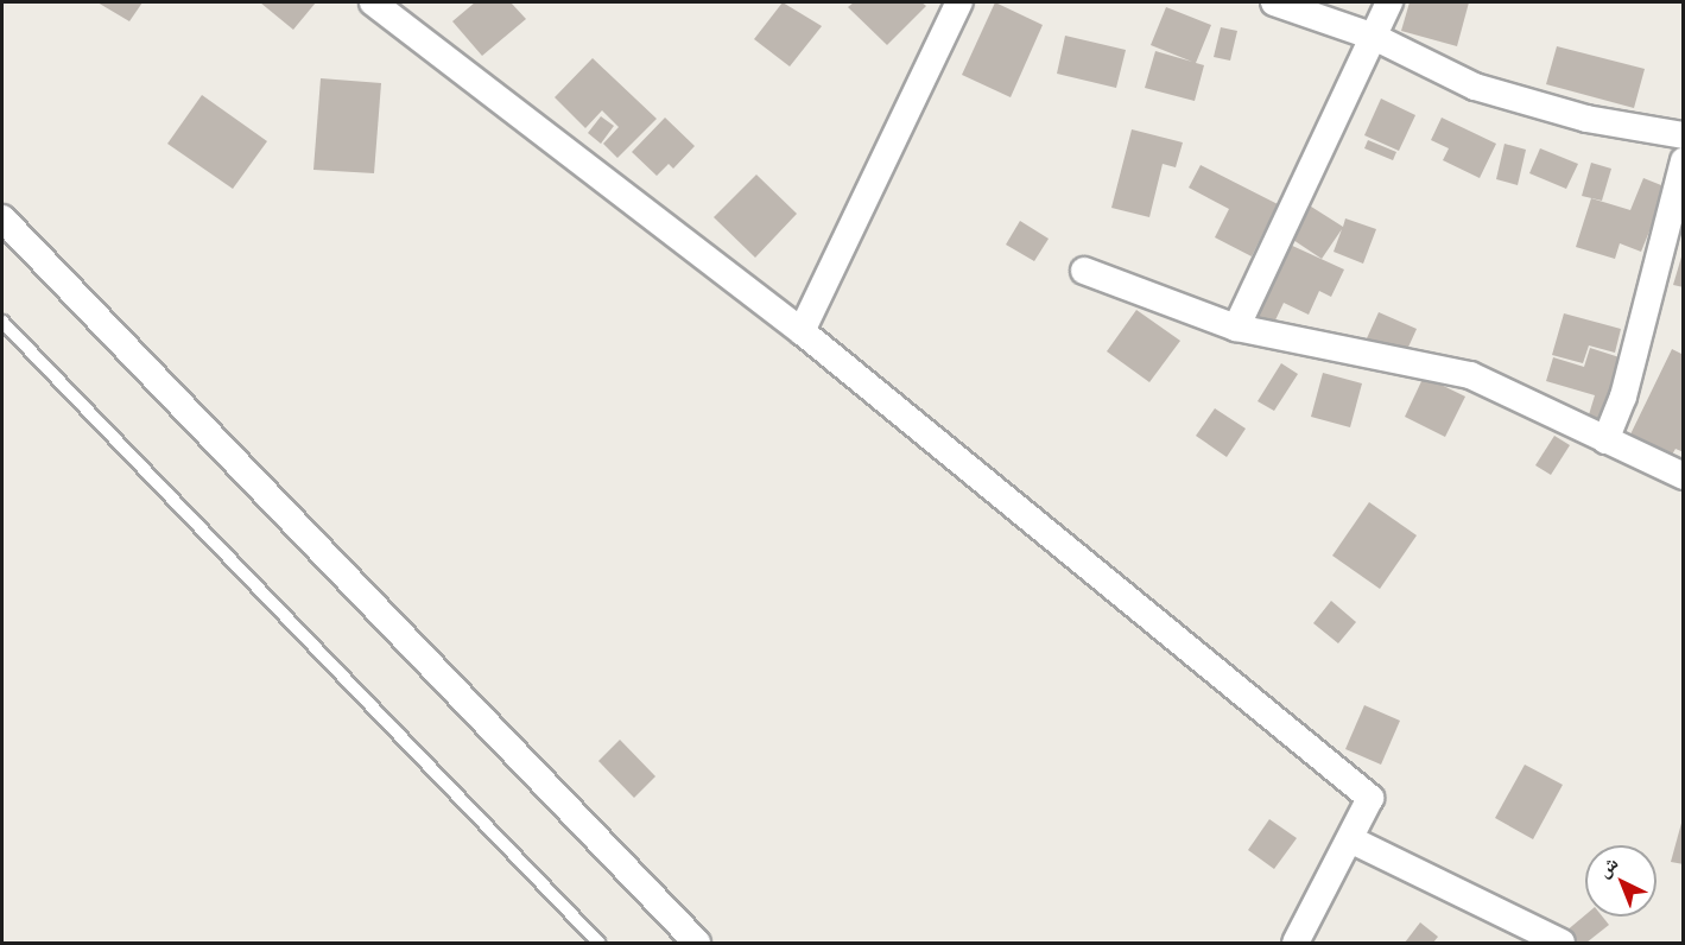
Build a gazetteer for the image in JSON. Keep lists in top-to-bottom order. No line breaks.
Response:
{"north":"top left"}
